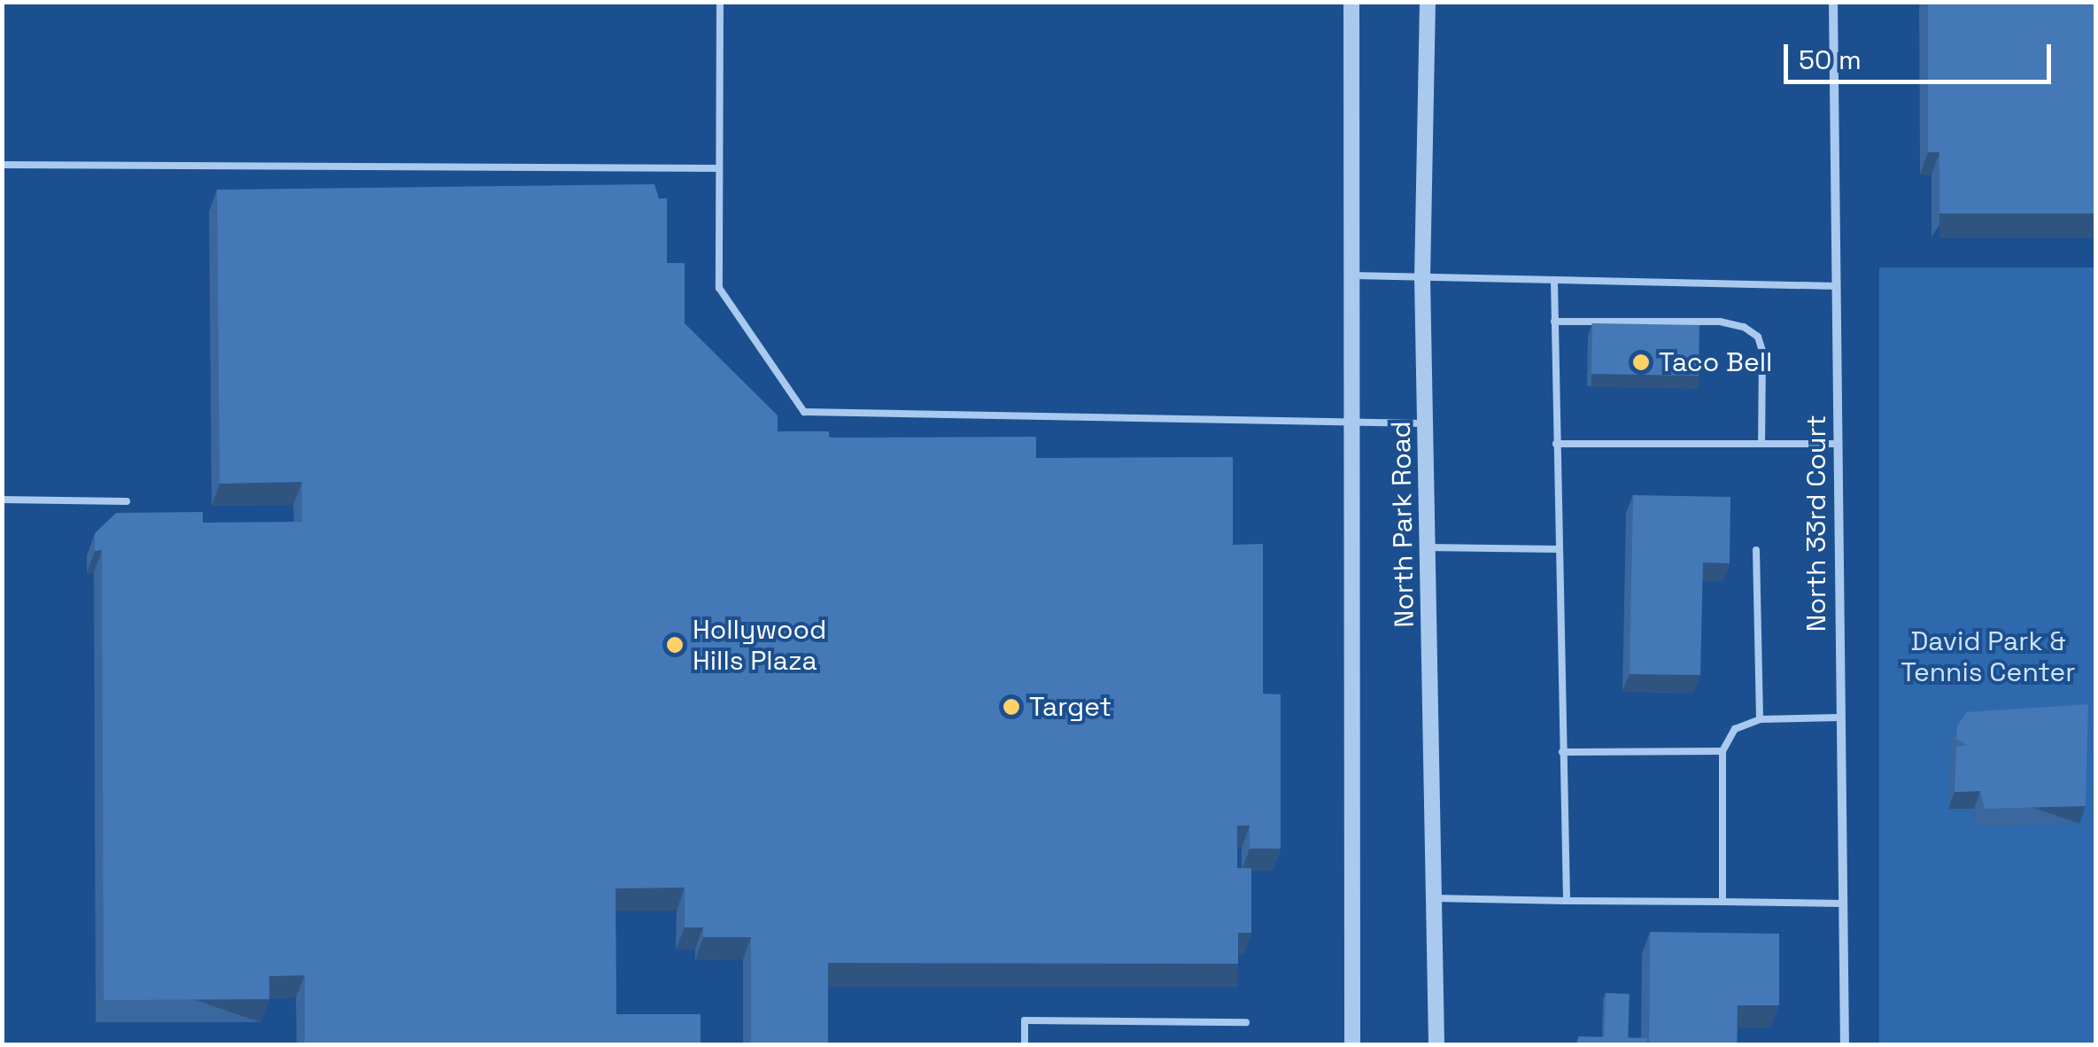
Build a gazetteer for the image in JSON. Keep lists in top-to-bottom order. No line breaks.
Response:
{"streets":{"street":["North 33rd Court","North Park Road"]},"parks":["David Park & Tennis Center"],"places":["Taco Bell","Hollywood Hills Plaza","Target"],"scale_bar":"50 m"}
